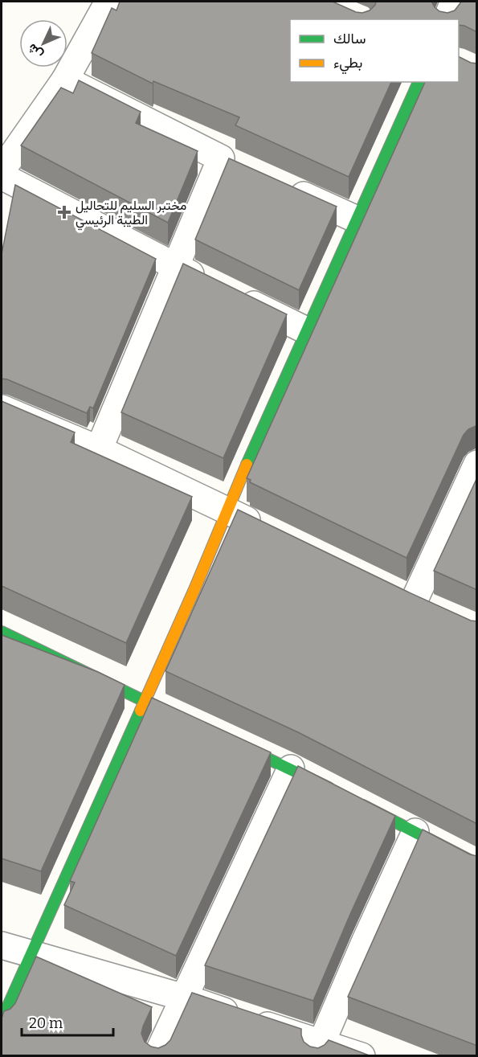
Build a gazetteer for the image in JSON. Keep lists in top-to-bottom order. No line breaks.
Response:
{"places":{"health":["مختبر السليم للتحاليل الطيبة الرئيسي"]},"legend":["سالك","بطيء"],"scale_bar":"20 m","north":"bottom left"}
